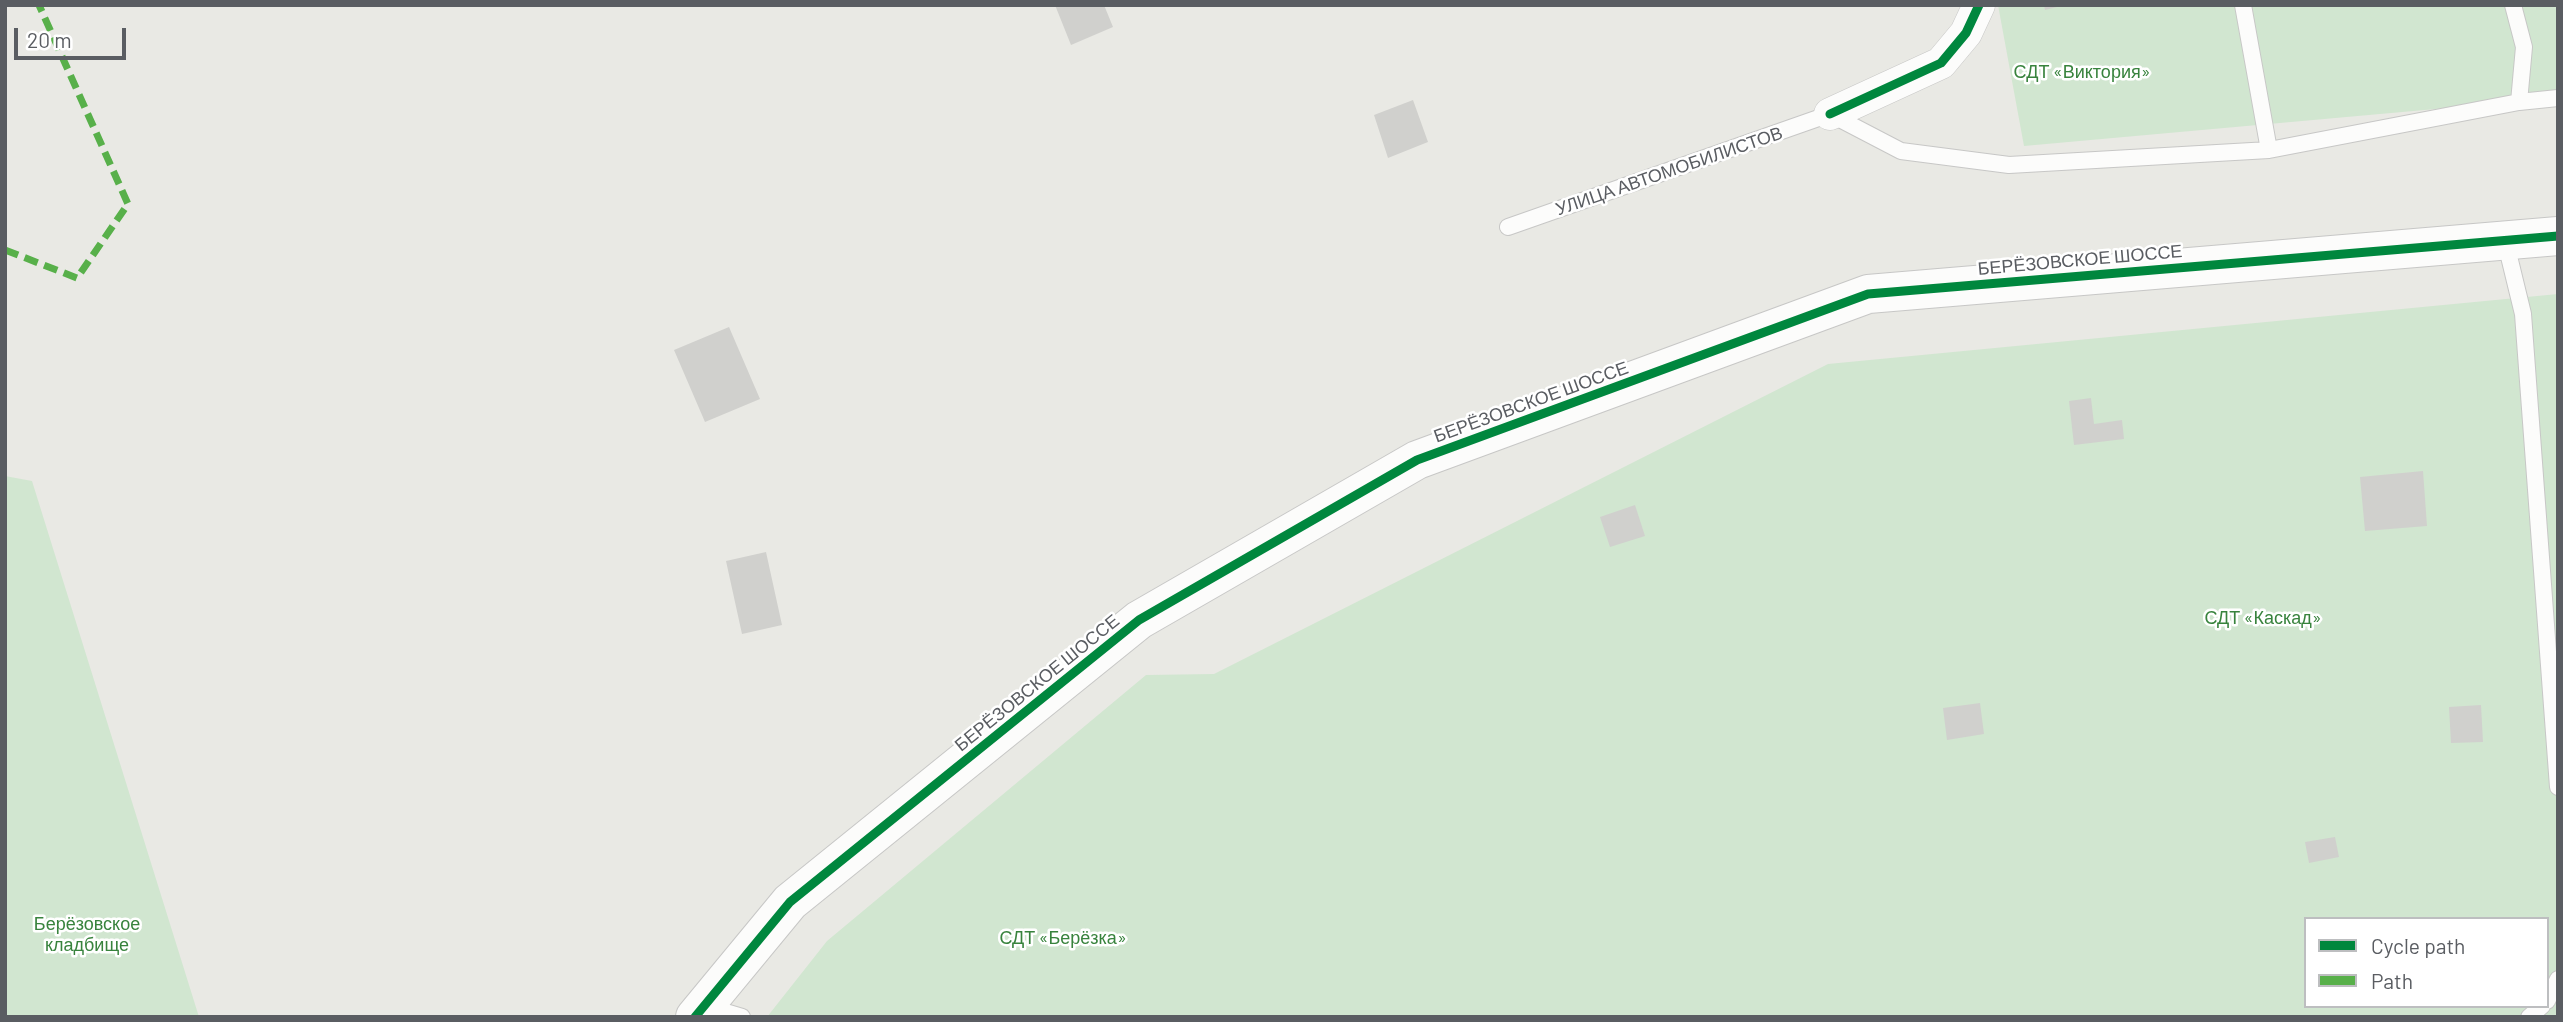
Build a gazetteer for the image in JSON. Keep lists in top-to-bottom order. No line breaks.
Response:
{"streets":{"street":["БЕРЁЗОВСКОЕ ШОССЕ"],"lane":["УЛИЦА АВТОМОБИЛИСТОВ"]},"parks":["СДТ «Виктория»","СДТ «Каскад»","Берёзовское кладбище","СДТ «Берёзка»"],"legend":["Cycle path","Path"],"scale_bar":"20 m"}
